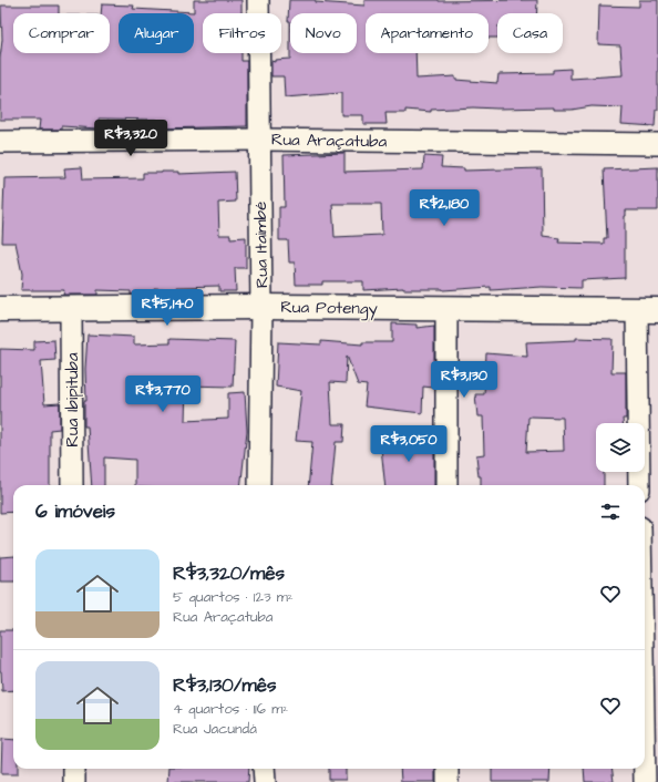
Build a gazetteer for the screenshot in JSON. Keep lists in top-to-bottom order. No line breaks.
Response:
{"streets":{"main road":["Rua Potengy"],"street":["Rua Araçatuba","Rua Itaimbé","Rua Ibipituba"]},"crossings":[["Rua Araçatuba","Rua Itaimbé"],["Rua Itaimbé","Rua Potengy"],["Rua Potengy","Rua Ibipituba"]],"page":{"chip":["Comprar","Alugar","Filtros","Novo","Apartamento","Casa"],"price":["R$3,320","R$2,180","R$5,140","R$3,130","R$3,770","R$3,050"],"heading":"6 imóveis","list":[{"name":"R$3,320/mês","note":"5 quartos · 123 m² · Rua Araçatuba"},{"name":"R$3,130/mês","note":"4 quartos · 116 m² · Rua Jacundá"}]}}
